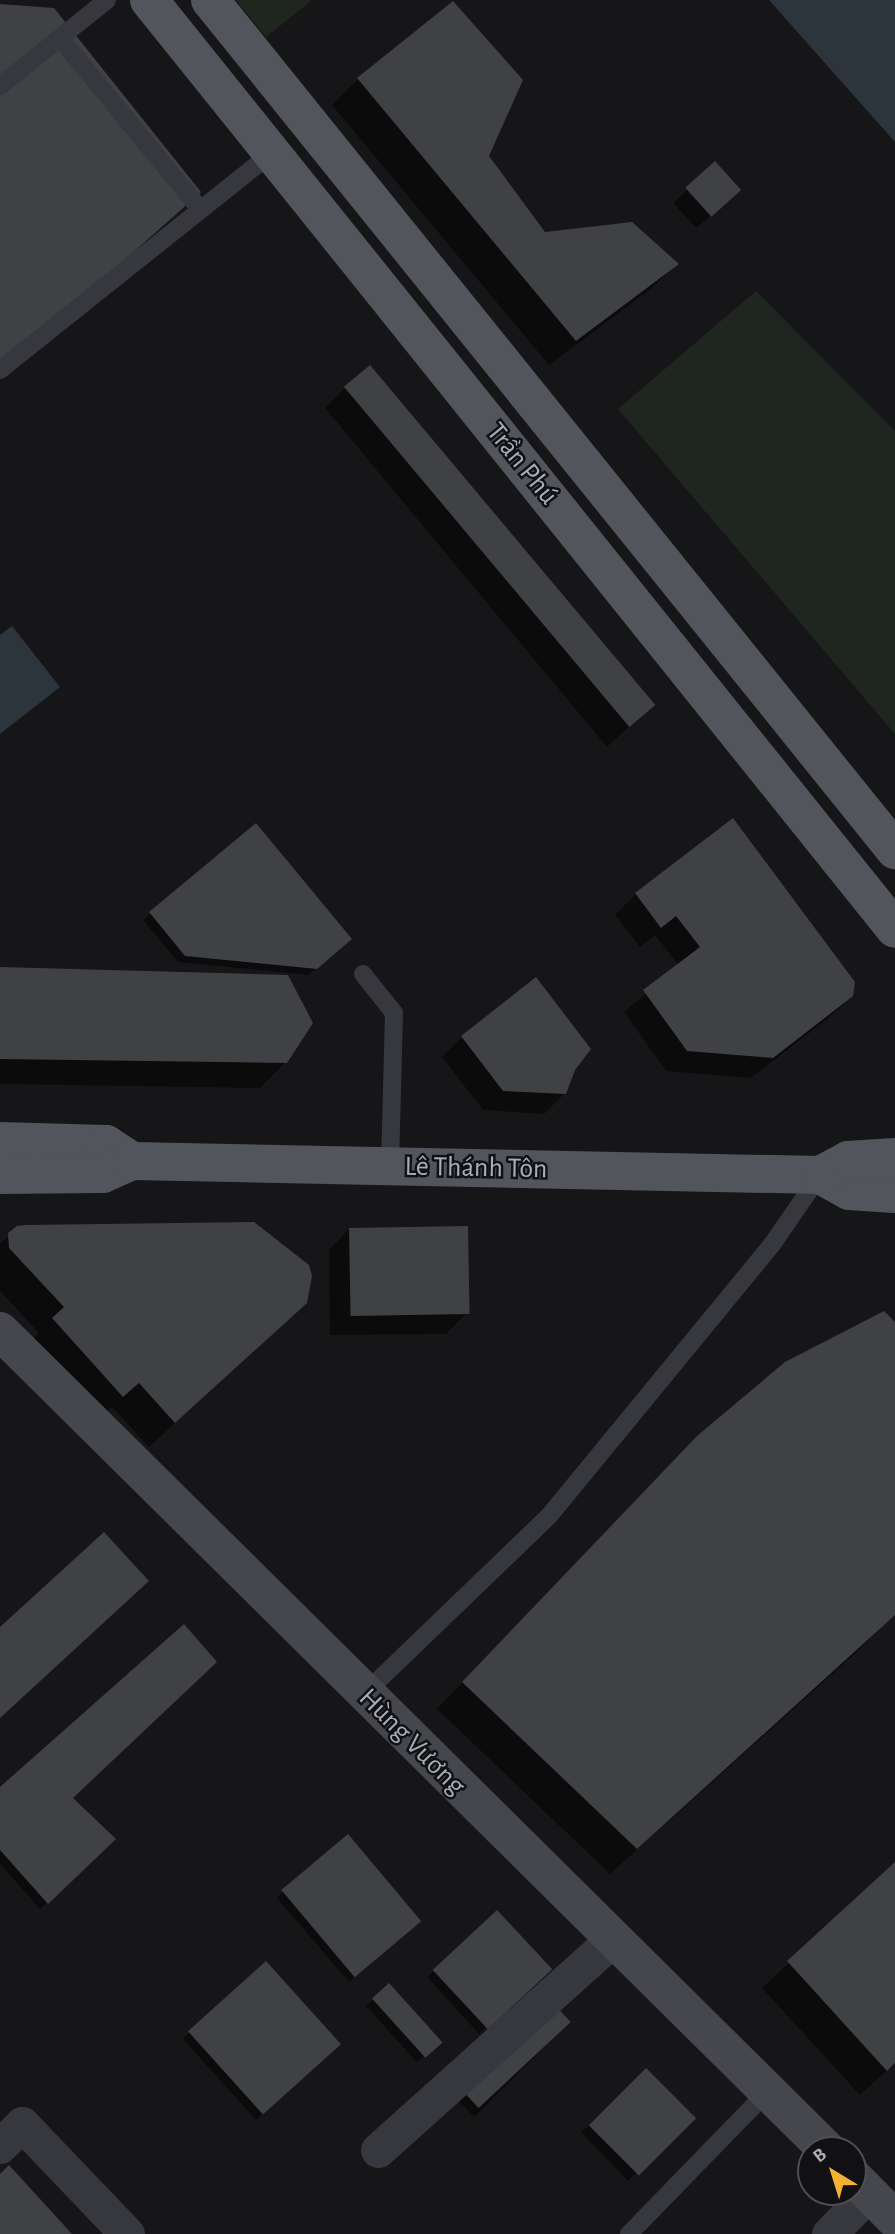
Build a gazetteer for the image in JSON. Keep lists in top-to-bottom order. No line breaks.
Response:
{"streets":{"main road":["Trần Phú","Lê Thánh Tôn"],"street":["Hùng Vương"]},"north":"top left"}
